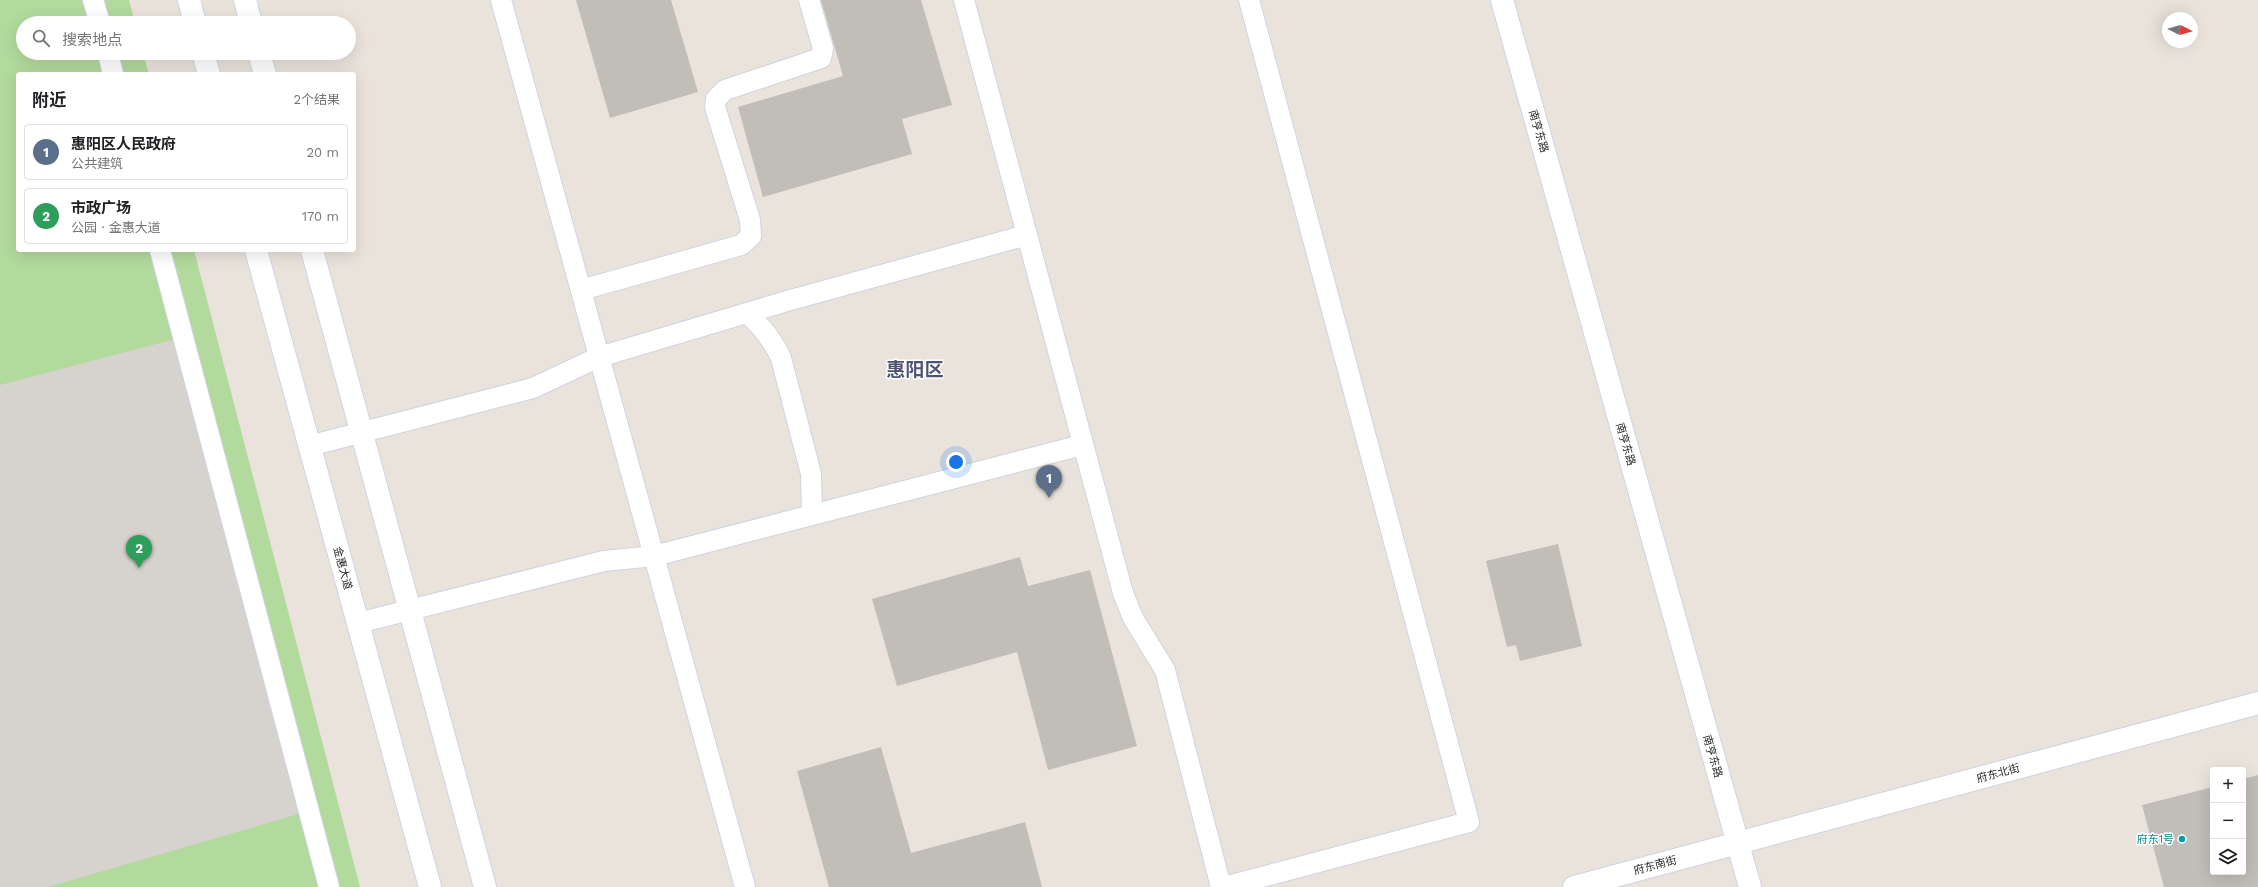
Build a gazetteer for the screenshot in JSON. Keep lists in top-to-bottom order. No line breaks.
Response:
{"streets":{"street":["南亨东路","金惠大道","府东北街","府东南街"]},"crossings":[["南亨东路","府东北街"],["南亨东路","府东南街"],["府东北街","府东南街"]],"districts":["惠阳区"],"places":["府东1号"],"north":"right","page":{"search":"搜索地点","heading":["附近","2个结果"],"list":[{"mark":"1","name":"惠阳区人民政府","note":"公共建筑","value":"20 m"},{"mark":"2","name":"市政广场","note":"公园 · 金惠大道","value":"170 m"}],"pins":["1","2"],"map_buttons":["+","−"]}}
